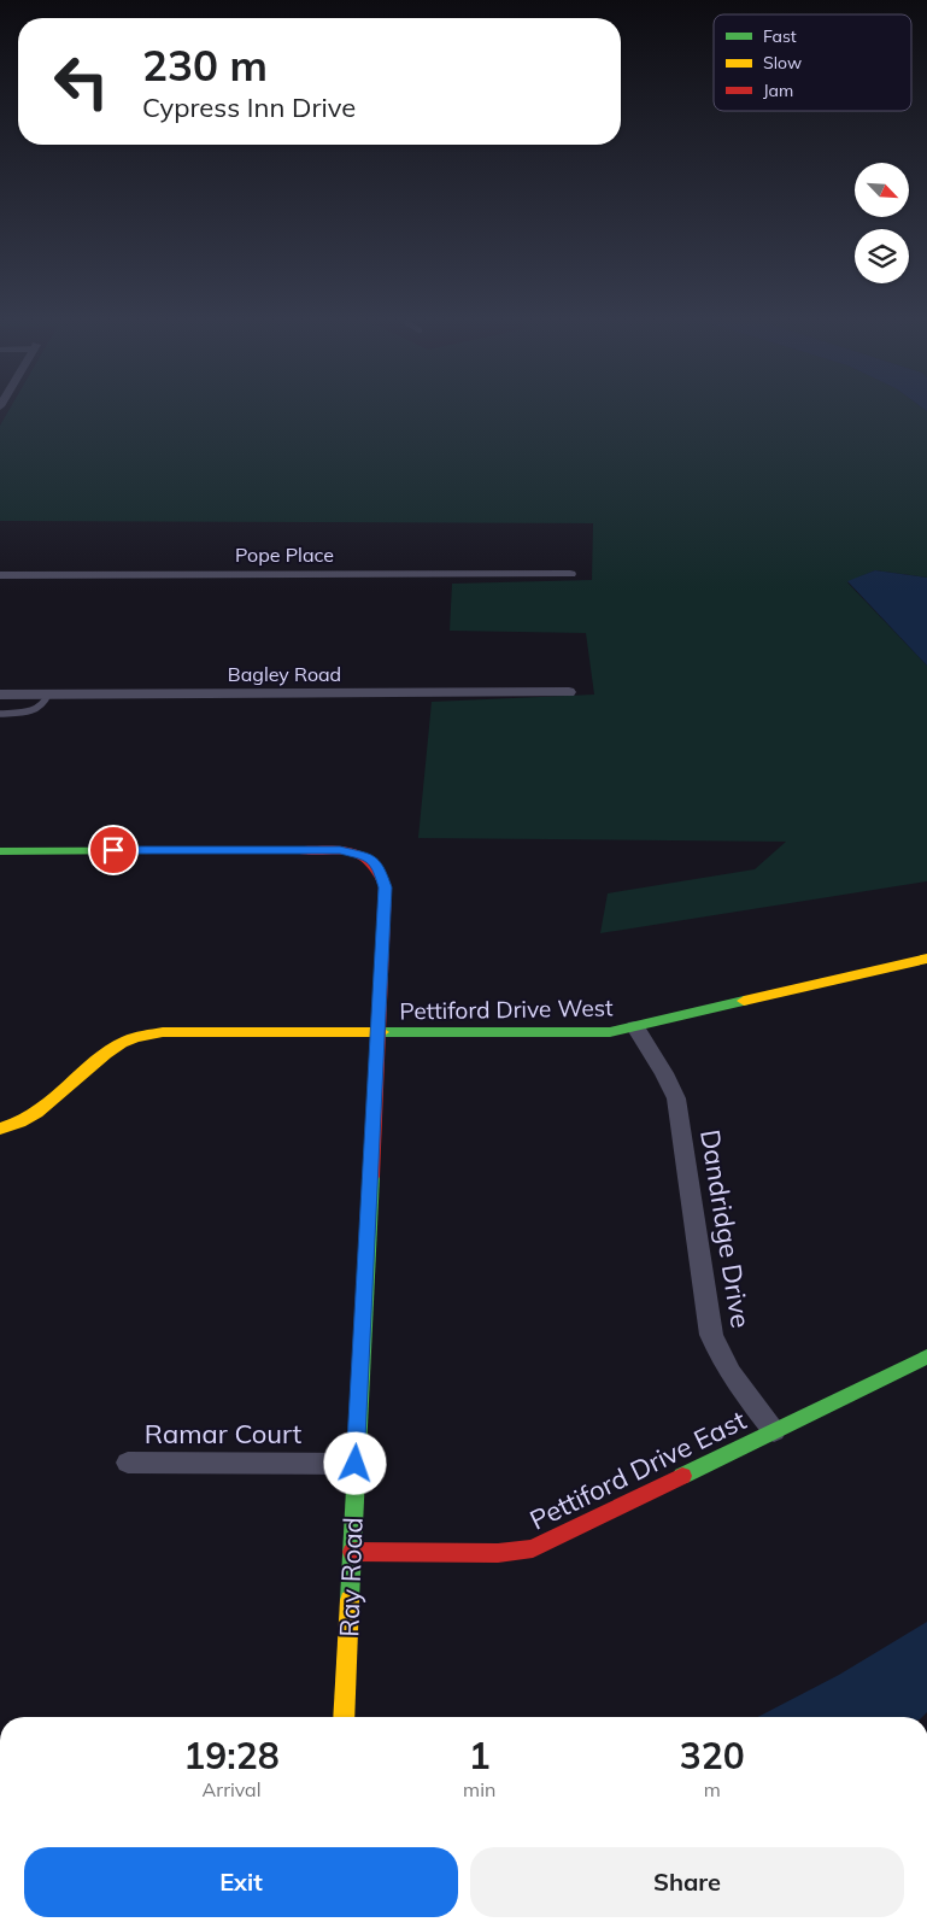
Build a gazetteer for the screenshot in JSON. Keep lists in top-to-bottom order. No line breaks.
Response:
{"streets":{"street":["Pope Place","Bagley Road","Pettiford Drive West","Dandridge Drive","Ramar Court","Pettiford Drive East","Ray Road"]},"crossings":[["Pettiford Drive West","Dandridge Drive"],["Pettiford Drive West","Ray Road"],["Dandridge Drive","Pettiford Drive East"],["Ramar Court","Ray Road"],["Pettiford Drive East","Ray Road"]],"legend":["Fast","Slow","Jam"],"north":"bottom right","page":{"turn":["230 m","Cypress Inn Drive"],"eta":["19:28","Arrival","1","min","320","m"],"buttons":["Exit","Share"]}}
